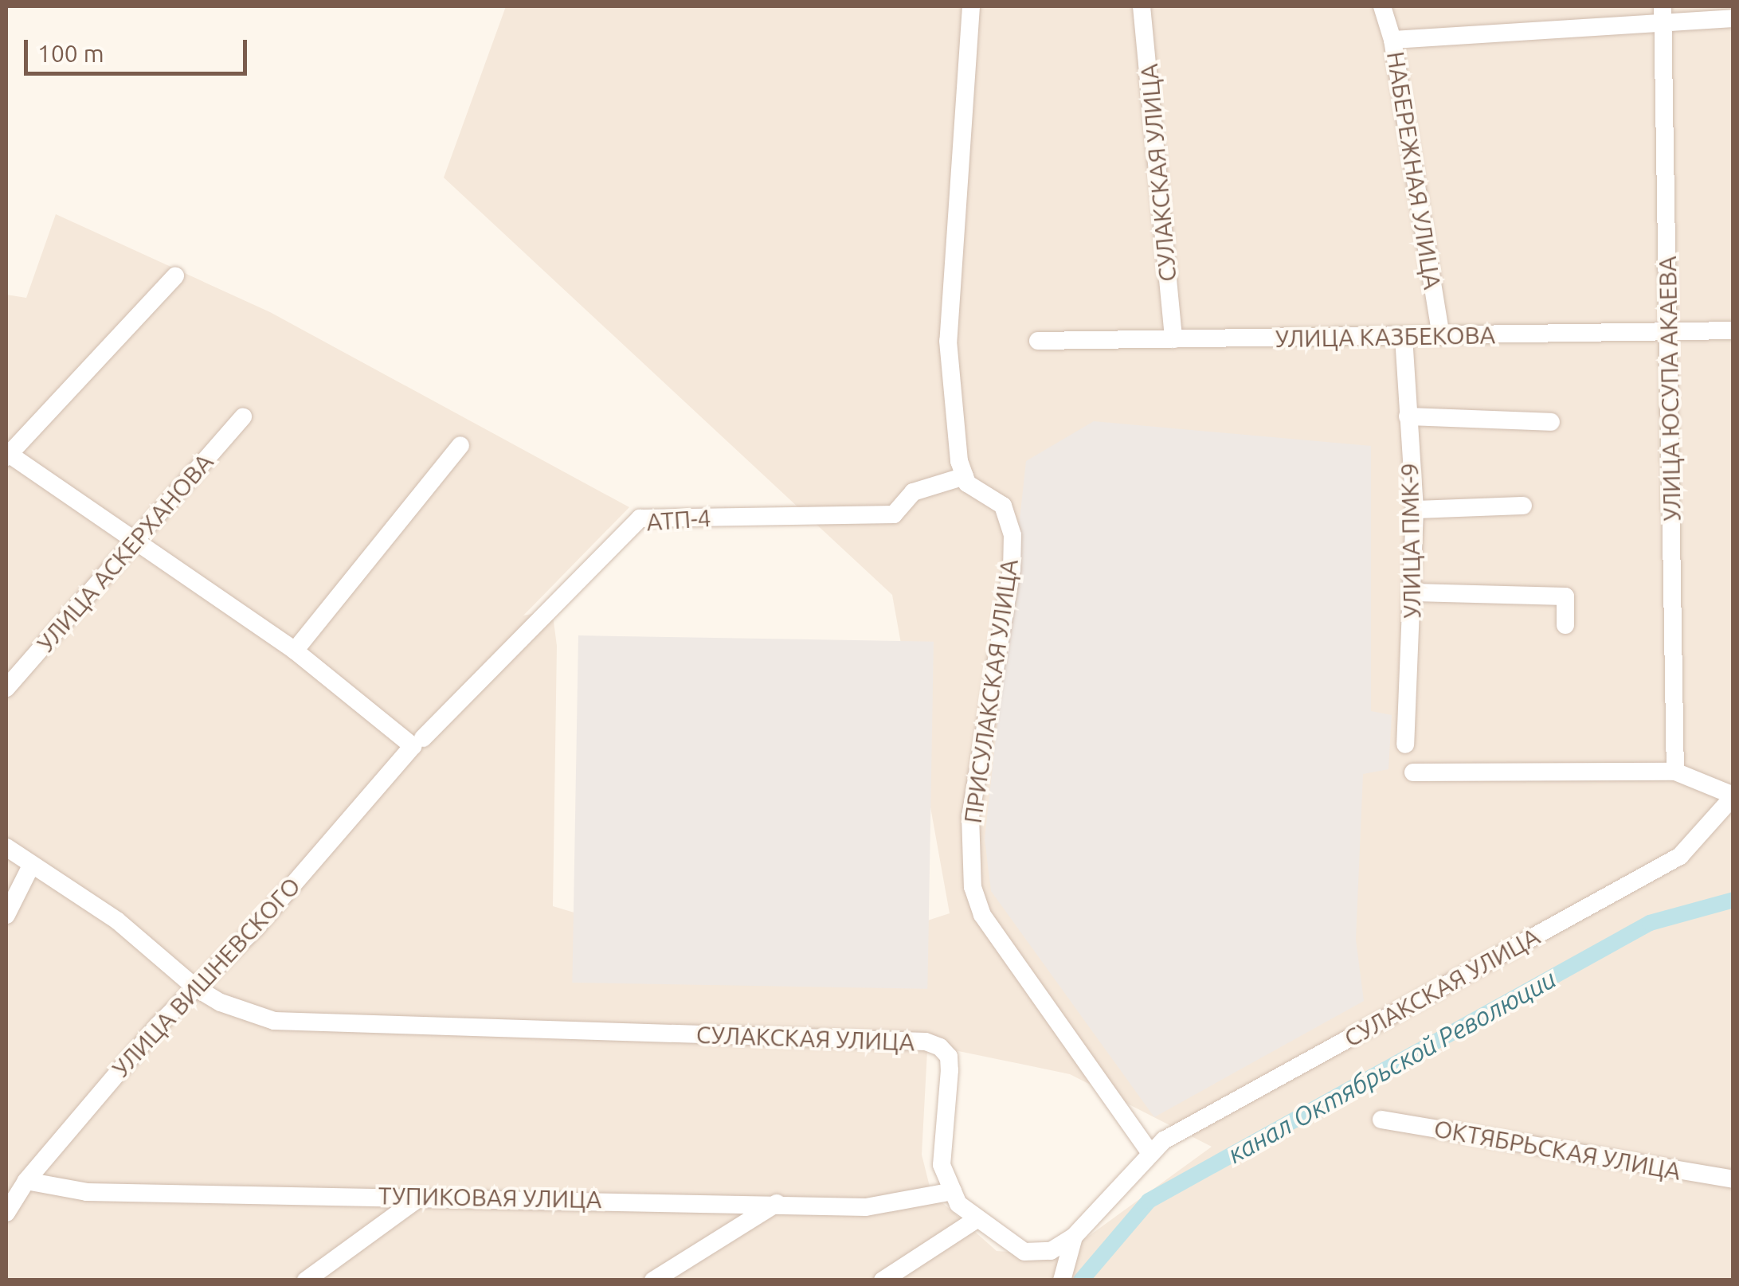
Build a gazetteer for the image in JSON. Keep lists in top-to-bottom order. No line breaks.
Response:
{"streets":{"street":["НАБЕРЕЖНАЯ УЛИЦА","СУЛАКСКАЯ УЛИЦА","УЛИЦА КАЗБЕКОВА","УЛИЦА ЮСУПА АКАЕВА","АТП-4","УЛИЦА ПМК-9","УЛИЦА АСКЕРХАНОВА","ПРИСУЛАКСКАЯ УЛИЦА","УЛИЦА ВИШНЕВСКОГО","ОКТЯБРЬСКАЯ УЛИЦА","ТУПИКОВАЯ УЛИЦА"]},"crossings":[["НАБЕРЕЖНАЯ УЛИЦА","УЛИЦА КАЗБЕКОВА"],["СУЛАКСКАЯ УЛИЦА","УЛИЦА КАЗБЕКОВА"],["СУЛАКСКАЯ УЛИЦА","ПРИСУЛАКСКАЯ УЛИЦА"],["СУЛАКСКАЯ УЛИЦА","УЛИЦА ВИШНЕВСКОГО"],["СУЛАКСКАЯ УЛИЦА","ТУПИКОВАЯ УЛИЦА"],["УЛИЦА КАЗБЕКОВА","УЛИЦА ЮСУПА АКАЕВА"],["УЛИЦА КАЗБЕКОВА","УЛИЦА ПМК-9"],["АТП-4","ПРИСУЛАКСКАЯ УЛИЦА"],["АТП-4","УЛИЦА ВИШНЕВСКОГО"],["УЛИЦА ВИШНЕВСКОГО","ТУПИКОВАЯ УЛИЦА"]],"water":["канал Октябрьской Революции"],"scale_bar":"100 m"}
